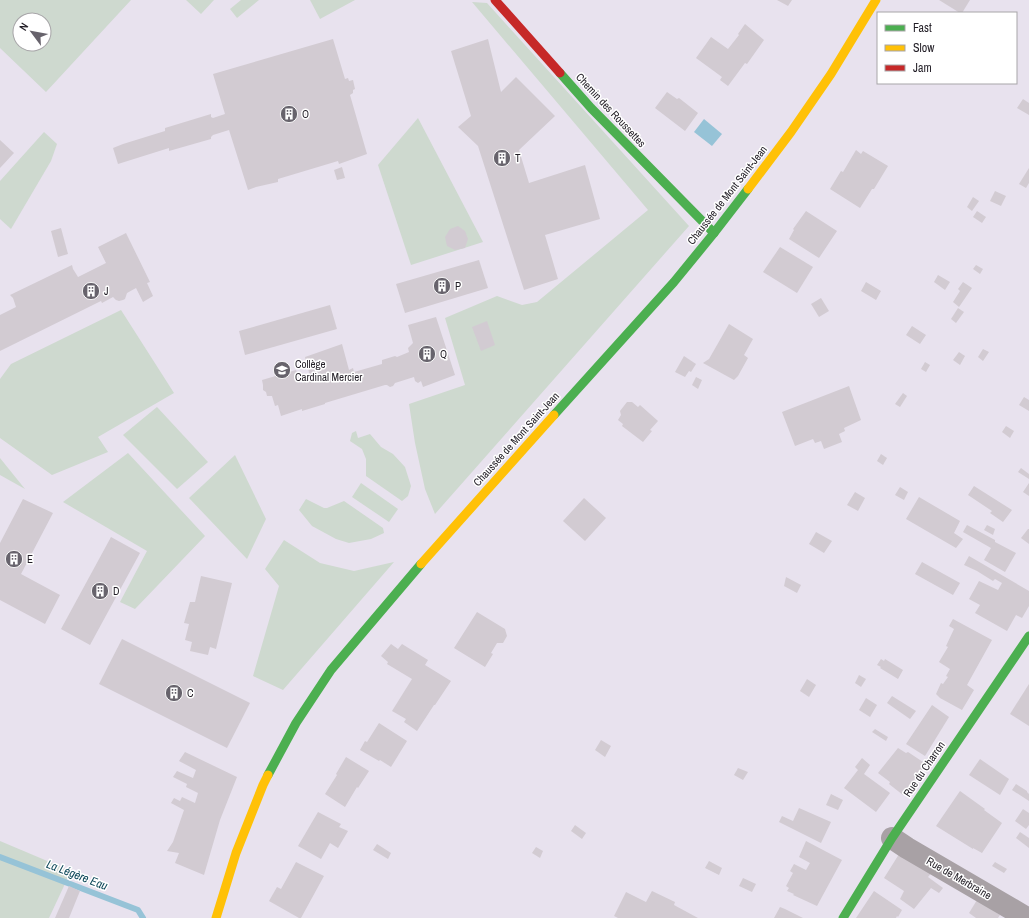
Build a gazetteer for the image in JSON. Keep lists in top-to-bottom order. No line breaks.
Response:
{"streets":{"main road":["Chemin des Roussettes","Chaussée de Mont Saint-Jean","Rue du Charron"],"street":["Rue de Merbraine"]},"crossings":[["Chemin des Roussettes","Chaussée de Mont Saint-Jean"],["Rue du Charron","Rue de Merbraine"]],"water":["La Légère Eau"],"places":{"building":["O","T","P","J","Q","E","D","C"],"school or university":["Collège Cardinal Mercier"]},"legend":["Fast","Slow","Jam"],"north":"top left"}
